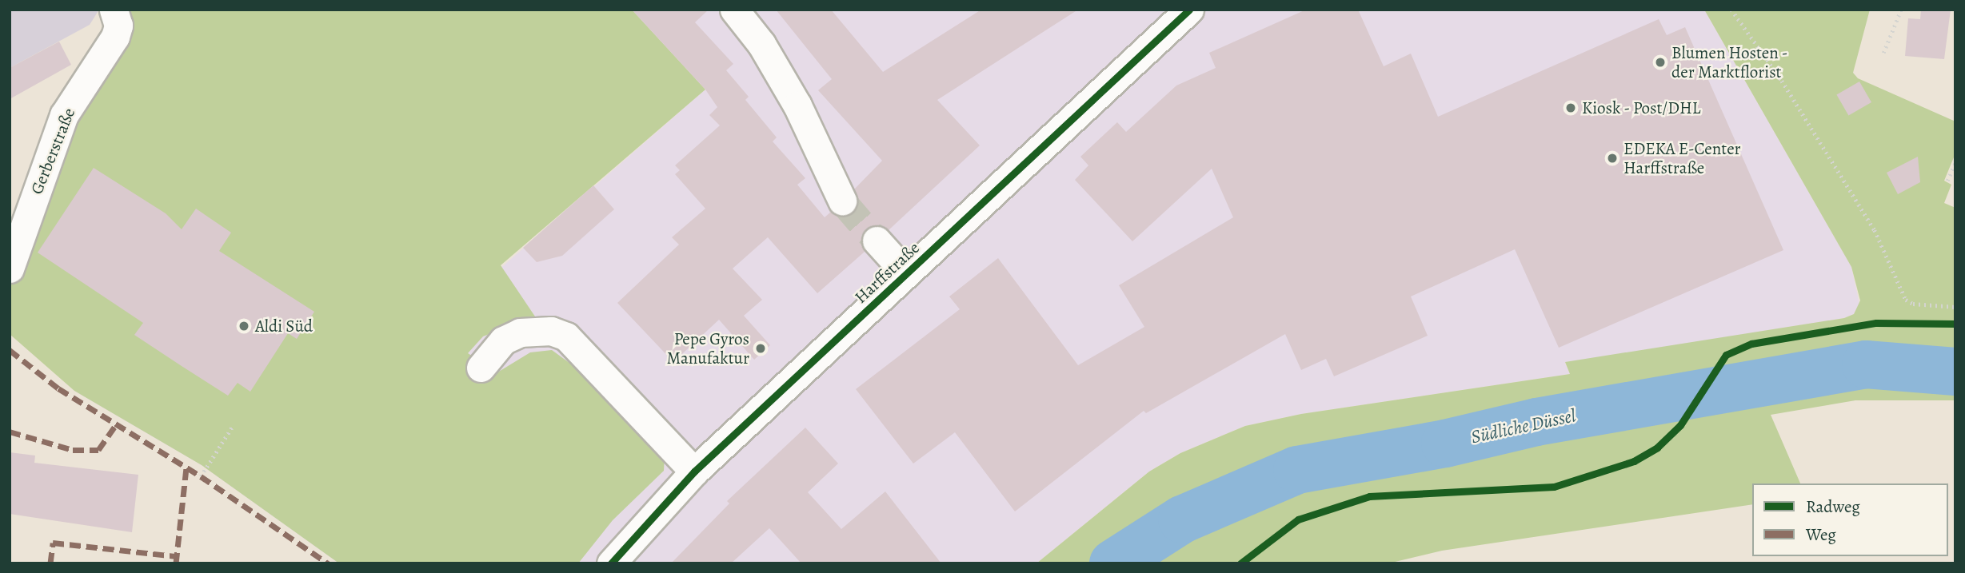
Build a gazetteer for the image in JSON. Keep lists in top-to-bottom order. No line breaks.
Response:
{"streets":{"street":["Gerberstraße","Harffstraße"]},"water":["Südliche Düssel"],"places":["Blumen Hosten - der Marktflorist","Kiosk - Post/DHL","EDEKA E-Center Harffstraße","Aldi Süd","Pepe Gyros Manufaktur"],"legend":["Radweg","Weg"]}
